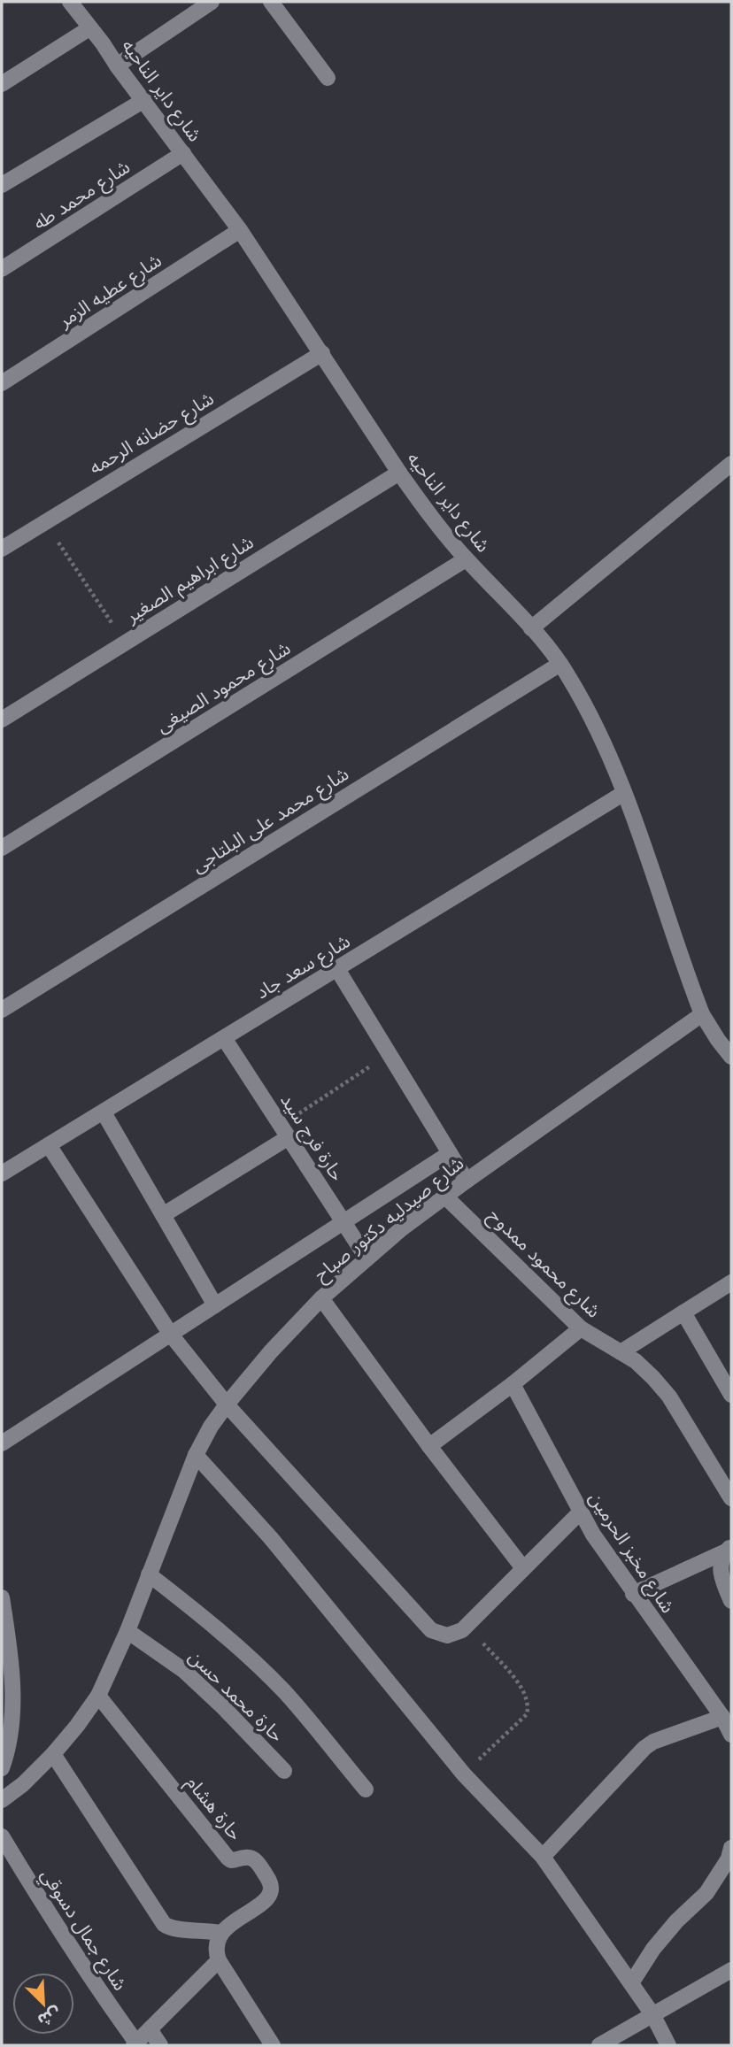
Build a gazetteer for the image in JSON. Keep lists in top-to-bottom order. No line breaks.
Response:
{"streets":{"street":["شارع داير الناحيه","شارع محمد طه","شارع عطيه الزمر","شارع حضانه الرحمه","شارع ابراهيم الصغير","شارع محمود الصيغى","شارع محمد على البلتاجى","شارع سعد جاد","حارة فرج سيد","شارع صيدليه دكتور صباح","شارع محمود ممدوح","شارع مخبز الحرمين","حارة محمد حسن","حارة هشام","شارع جمال دسوقي"]},"crossings":[["شارع داير الناحيه","شارع محمد طه"],["شارع داير الناحيه","شارع عطيه الزمر"],["شارع داير الناحيه","شارع حضانه الرحمه"],["شارع داير الناحيه","شارع ابراهيم الصغير"],["شارع داير الناحيه","شارع محمود الصيغى"],["شارع داير الناحيه","شارع محمد على البلتاجى"],["شارع داير الناحيه","شارع سعد جاد"],["شارع داير الناحيه","شارع صيدليه دكتور صباح"],["شارع سعد جاد","حارة فرج سيد"],["حارة فرج سيد","شارع صيدليه دكتور صباح"],["شارع صيدليه دكتور صباح","شارع محمود ممدوح"],["شارع صيدليه دكتور صباح","حارة محمد حسن"],["شارع صيدليه دكتور صباح","حارة هشام"]],"north":"bottom right"}
